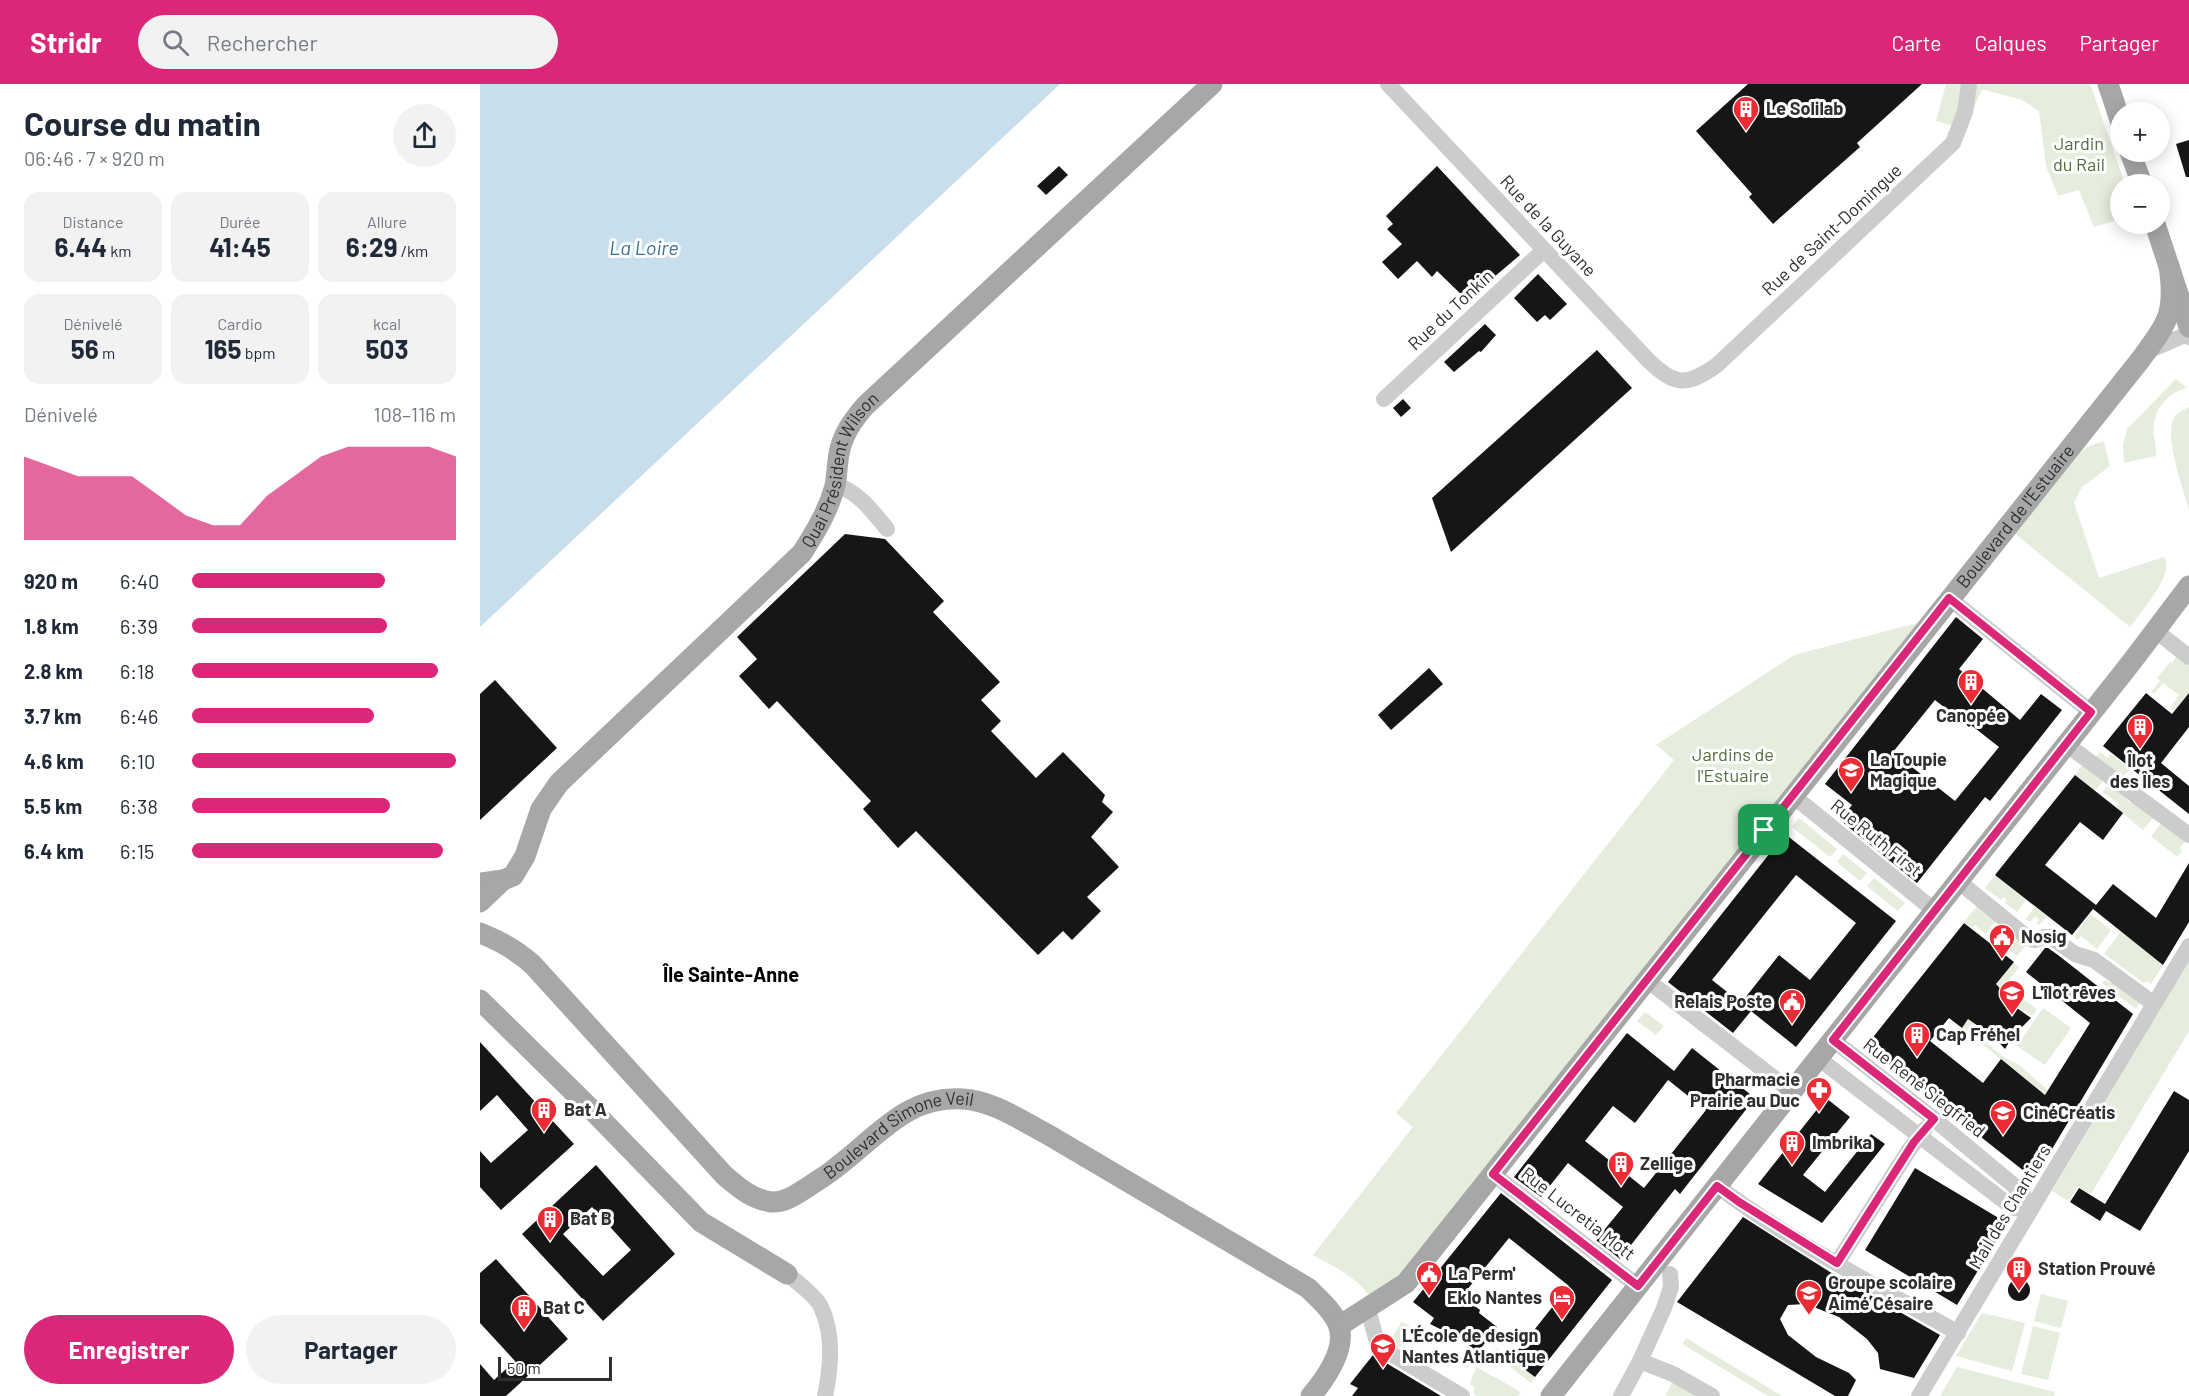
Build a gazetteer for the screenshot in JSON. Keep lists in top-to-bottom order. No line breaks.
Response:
{"streets":{"main road":["Quai Président Wilson","Boulevard de l'Estuaire","Boulevard Simone Veil"],"street":["Rue de la Guyane","Rue de Saint-Domingue","Rue du Tonkin","Rue Ruth First","Rue René Siegfried","Mail des Chantiers","Rue Lucretia Mott"]},"crossings":[["Rue de la Guyane","Rue de Saint-Domingue"],["Rue de la Guyane","Rue du Tonkin"],["Boulevard de l'Estuaire","Rue Ruth First"],["Boulevard de l'Estuaire","Boulevard Simone Veil"],["Boulevard de l'Estuaire","Rue Lucretia Mott"],["Rue René Siegfried","Mail des Chantiers"]],"districts":["Île Sainte-Anne"],"water":["La Loire"],"parks":["Jardin du Rail","Jardins de l'Estuaire"],"places":{"building":["Le Solilab","Canopée","Îlot des Îles","Cap Fréhel","Bat A","Imbrika","Zellige","Bat B","Station Prouvé","Bat C"],"school or university":["La Toupie Magique","L'îlot rêves","CinéCréatis","Groupe scolaire Aimé Césaire","L'École de design Nantes Atlantique"],"public building":["Nosig","Relais Poste","La Perm'"],"pharmacy":["Pharmacie Prairie au Duc"],"hotel":["Eklo Nantes"]},"scale_bar":"50 m","page":{"header":"Stridr","search":"Rechercher","nav":["Carte","Calques","Partager"],"heading":["Course du matin","06:46 · 7 × 920 m"],"map_buttons":["+","−"],"stats":[["Distance","6.44 km"],["Durée","41:45"],["Allure","6:29 /km"],["Dénivelé","56 m"],["Cardio","165 bpm"],["kcal","503"]],"chart":["Dénivelé","108–116 m"],"list":[{"name":"920 m","note":"6:40"},{"name":"1.8 km","note":"6:39"},{"name":"2.8 km","note":"6:18"},{"name":"3.7 km","note":"6:46"},{"name":"4.6 km","note":"6:10"},{"name":"5.5 km","note":"6:38"},{"name":"6.4 km","note":"6:15"}],"buttons":["Enregistrer","Partager"],"scale":"50 m"}}
